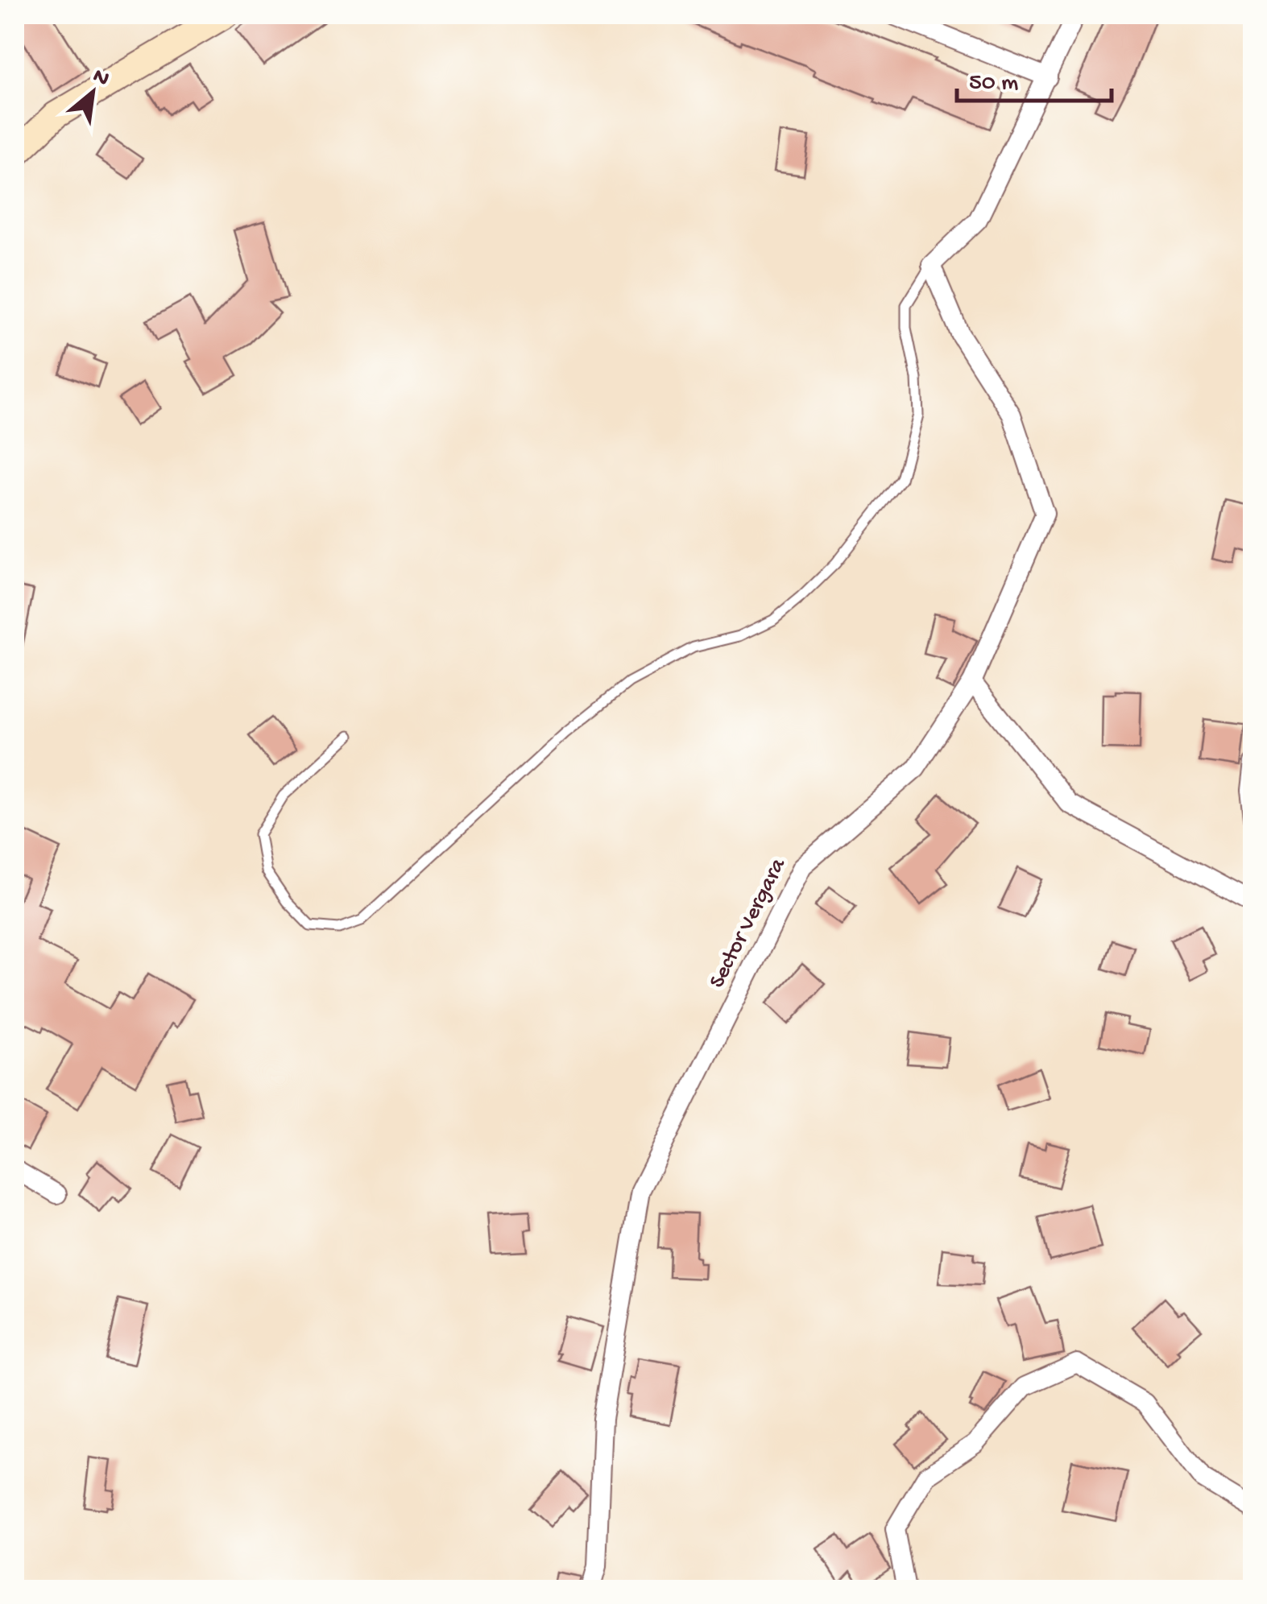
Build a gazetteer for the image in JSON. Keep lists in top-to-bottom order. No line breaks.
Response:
{"streets":{"street":["Sector Vergara"]},"scale_bar":"50 m","north":"top right"}
